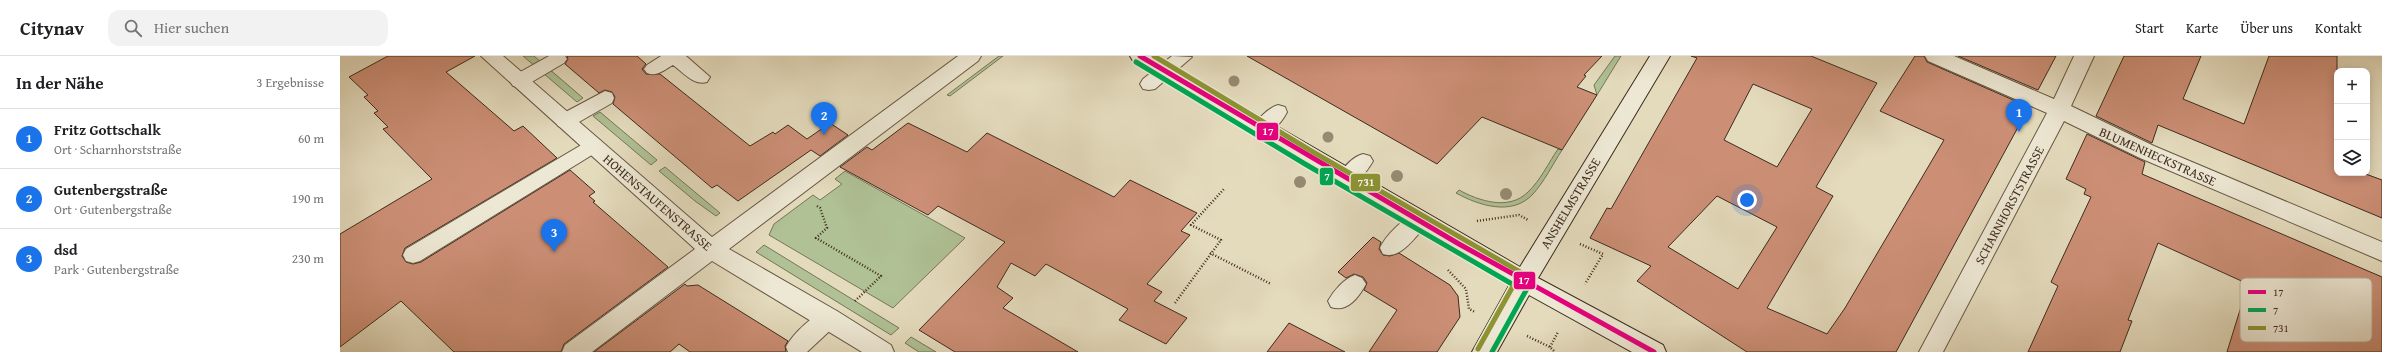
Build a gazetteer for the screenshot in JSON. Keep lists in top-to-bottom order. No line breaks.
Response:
{"streets":{"street":["BLUMENHECKSTRASSE","HOHENSTAUFENSTRASSE","ANSHELMSTRASSE","SCHARNHORSTSTRASSE"]},"crossings":[["BLUMENHECKSTRASSE","SCHARNHORSTSTRASSE"]],"lines":["transit line 17","transit line 731","transit line 7"],"legend":["17","7","731"],"page":{"header":"Citynav","search":"Hier suchen","nav":["Start","Karte","Über uns","Kontakt"],"heading":["In der Nähe","3 Ergebnisse"],"map_buttons":["+","−"],"pins":["1","2","3"],"list":[{"mark":"1","name":"Fritz Gottschalk","note":"Ort · Scharnhorststraße","value":"60 m"},{"mark":"2","name":"Gutenbergstraße","note":"Ort · Gutenbergstraße","value":"190 m"},{"mark":"3","name":"dsd","note":"Park · Gutenbergstraße","value":"230 m"}]}}
